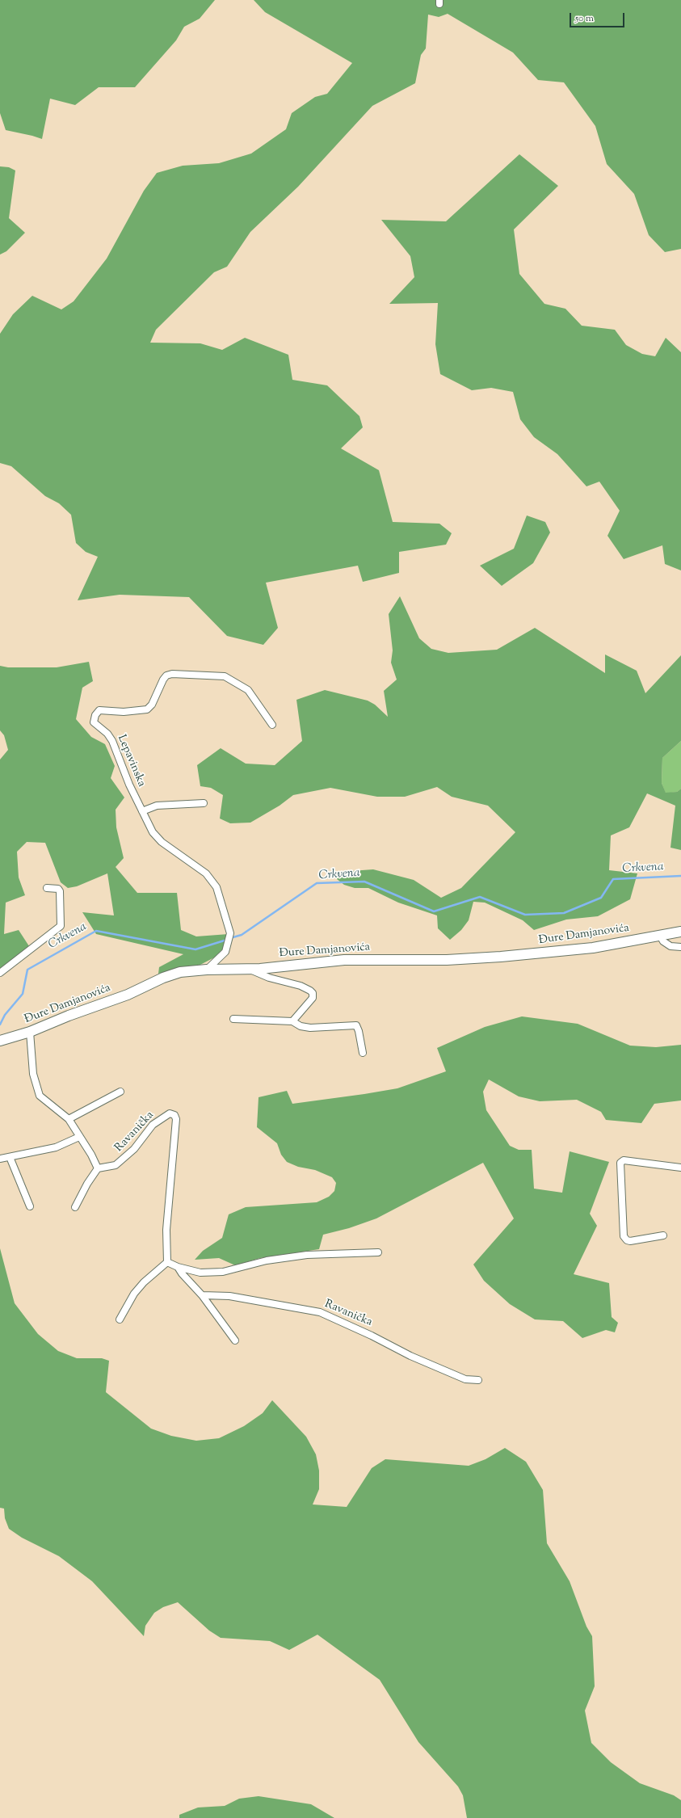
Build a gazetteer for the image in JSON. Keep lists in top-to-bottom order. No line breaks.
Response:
{"streets":{"main road":["Đure Damjanovića"],"street":["Lepavinska","Ravanička"]},"crossings":[["Lepavinska","Đure Damjanovića"]],"water":["Crkvena"],"scale_bar":"50 m"}
